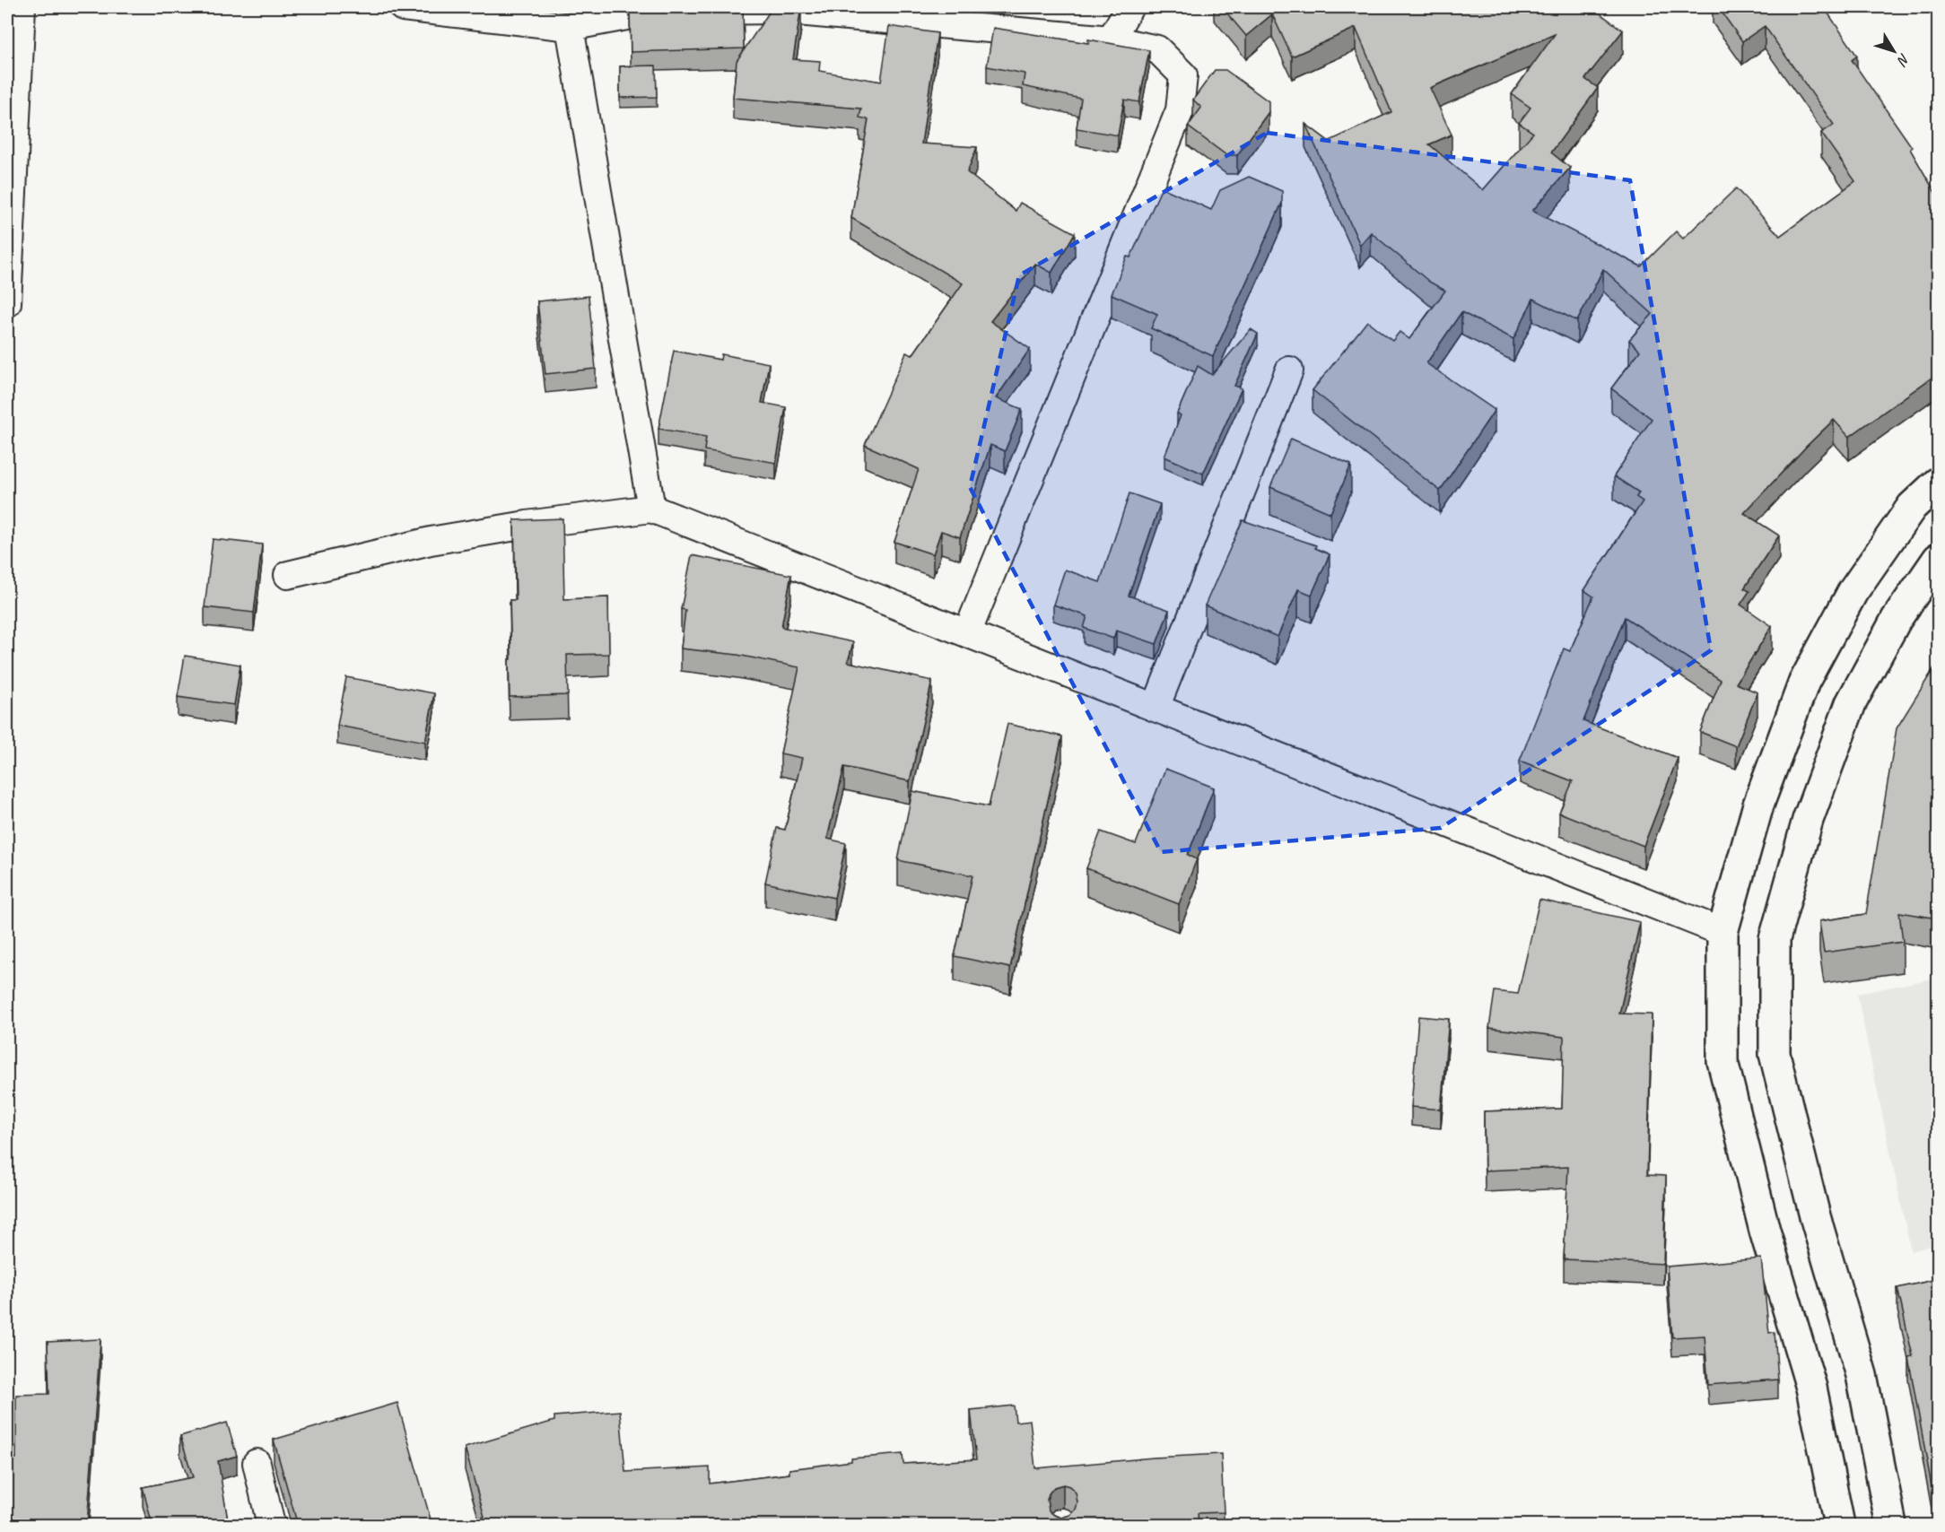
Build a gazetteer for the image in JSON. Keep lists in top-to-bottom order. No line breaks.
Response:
{"north":"bottom right"}
